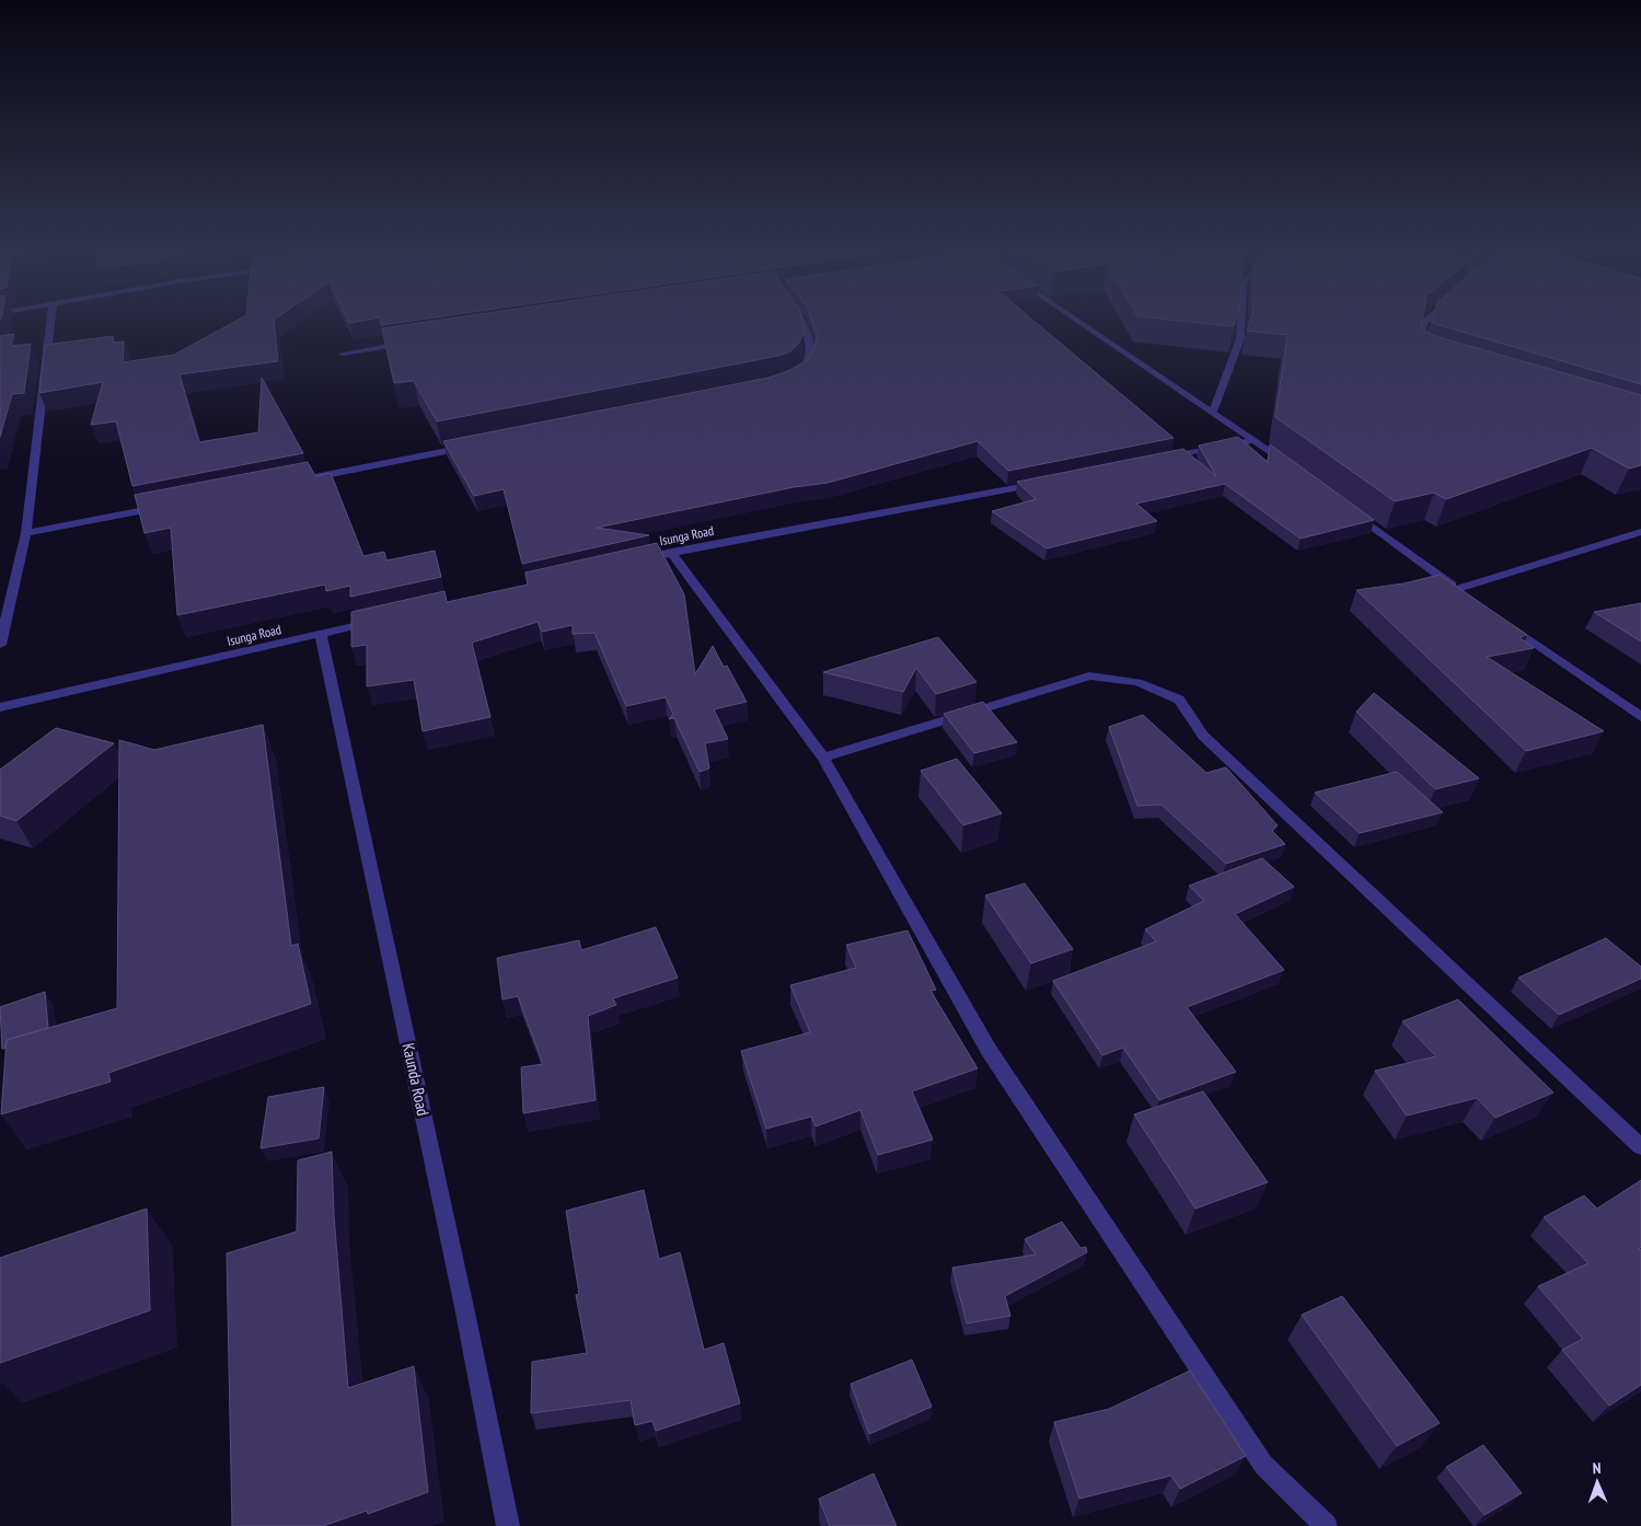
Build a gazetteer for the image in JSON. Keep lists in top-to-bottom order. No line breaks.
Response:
{"streets":{"street":["Isunga Road","Kaunda Road"]},"crossings":[["Isunga Road","Kaunda Road"]],"north":"top"}
